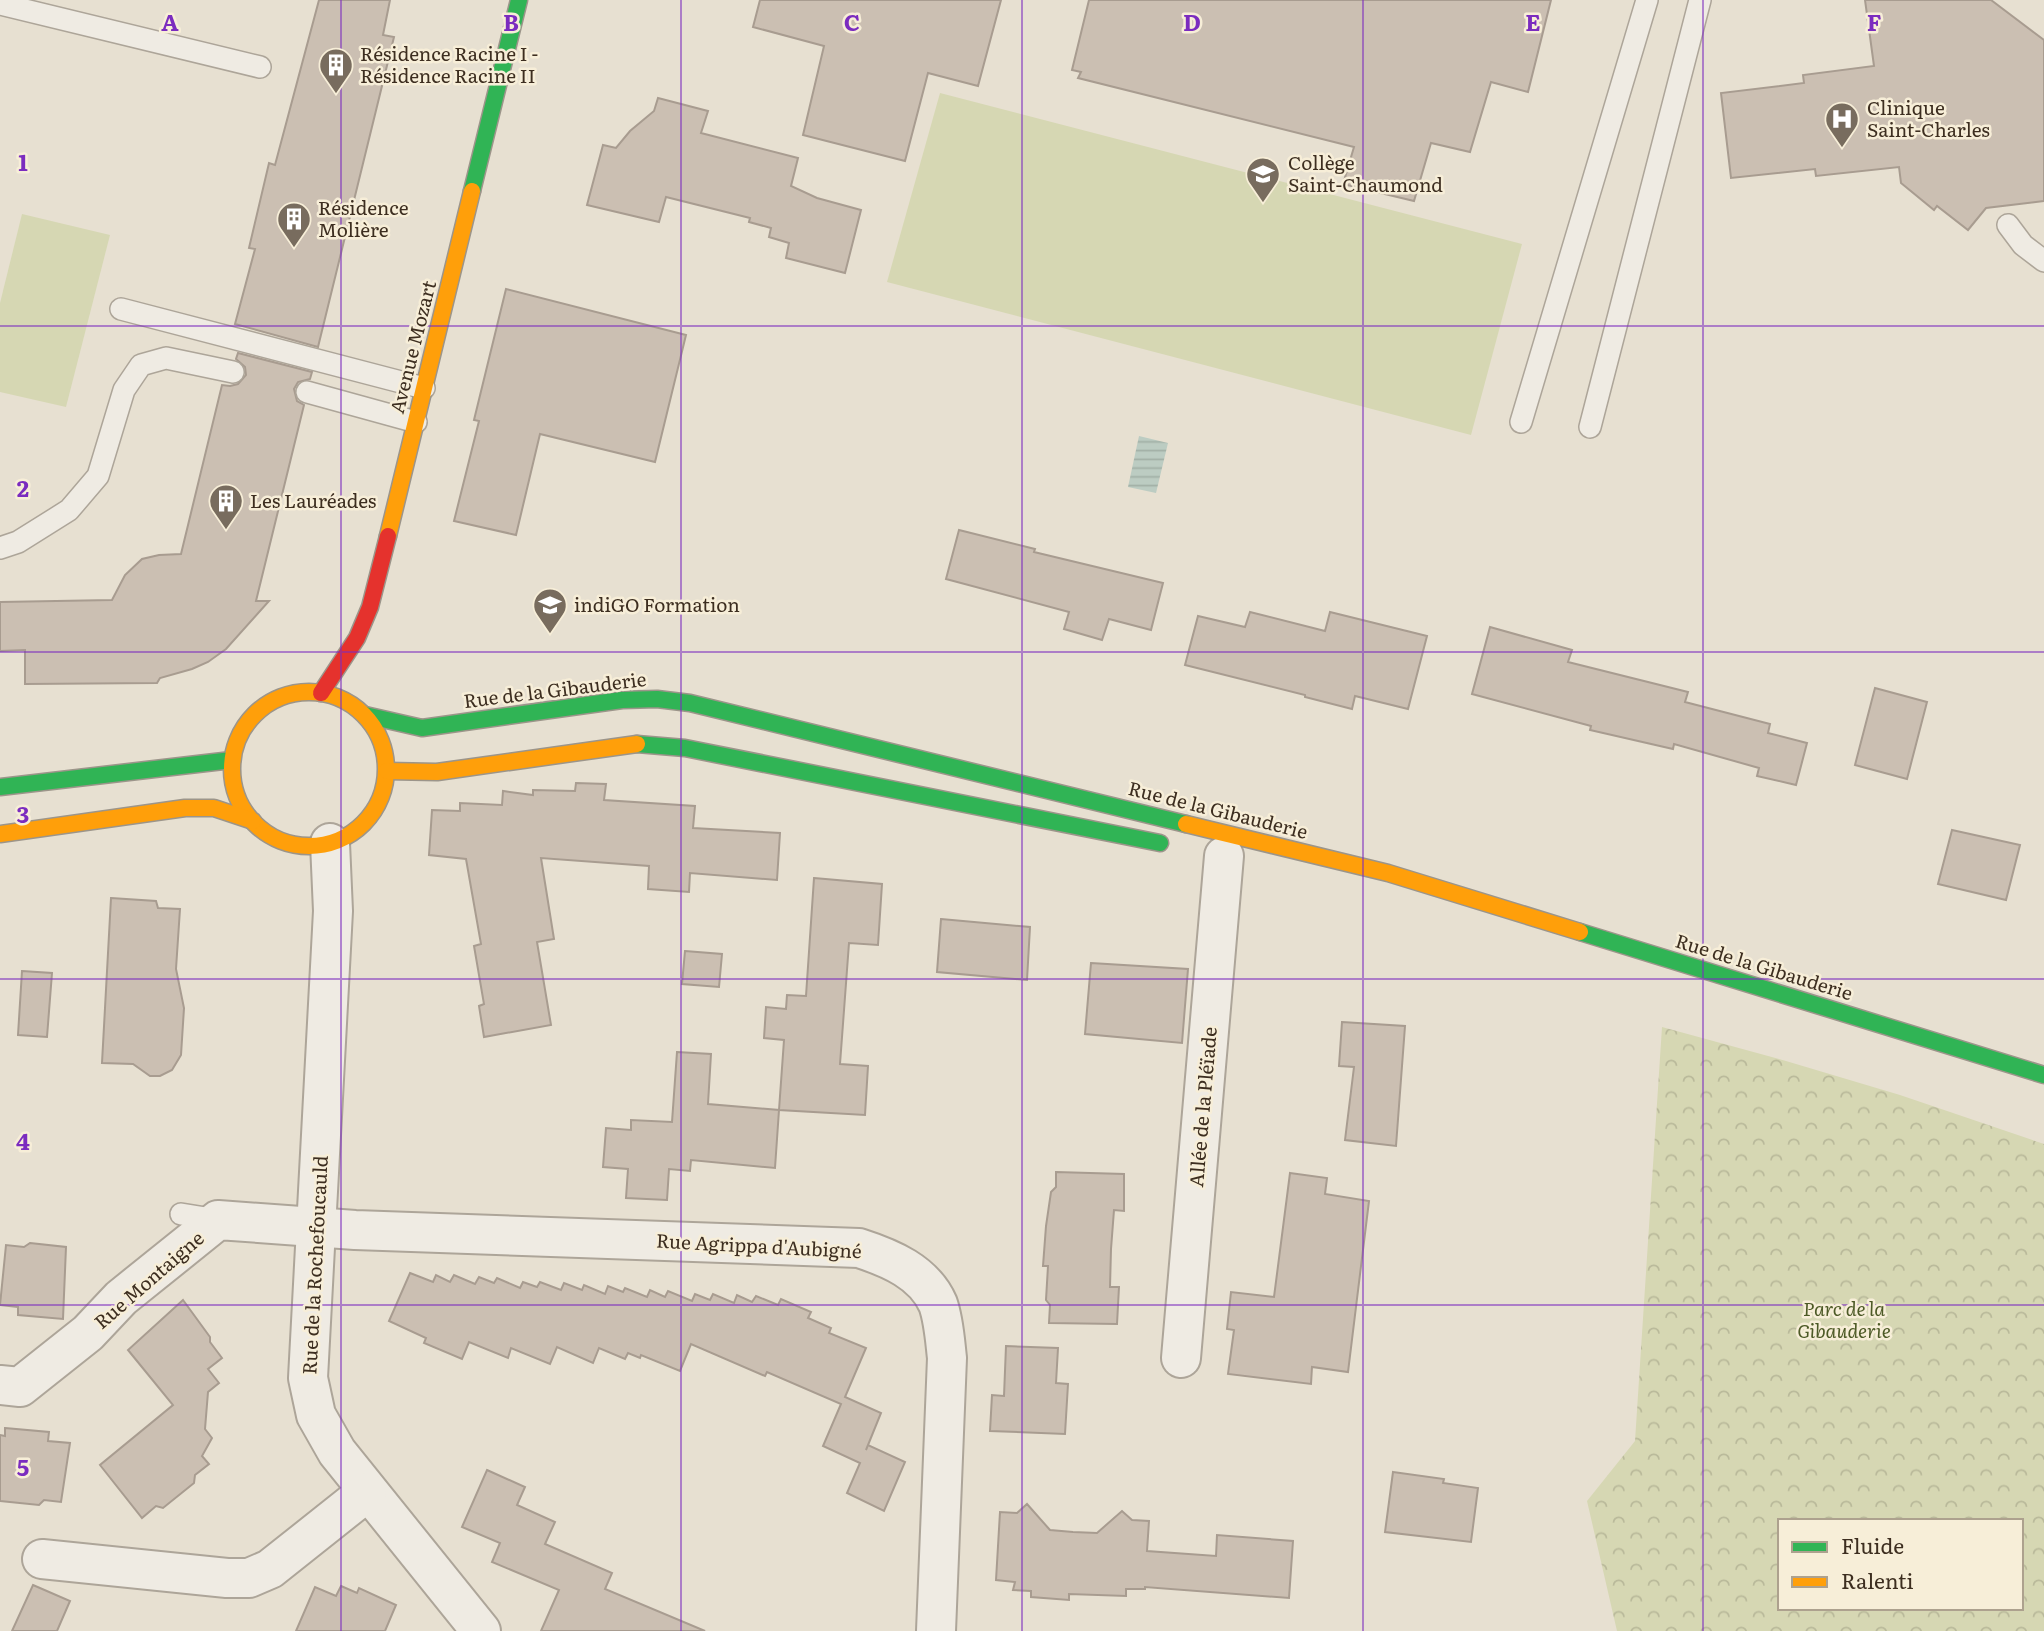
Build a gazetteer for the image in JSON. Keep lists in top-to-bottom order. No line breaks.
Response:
{"streets":{"street":["Avenue Mozart","Rue de la Gibauderie","Allée de la Pléïade","Rue Agrippa d'Aubigné","Rue de la Rochefoucauld","Rue Montaigne"]},"crossings":[["Avenue Mozart","Rue de la Gibauderie"],["Avenue Mozart","Rue de la Rochefoucauld"],["Rue de la Gibauderie","Rue de la Rochefoucauld"],["Rue Agrippa d'Aubigné","Rue de la Rochefoucauld"],["Rue Agrippa d'Aubigné","Rue Montaigne"],["Rue de la Rochefoucauld","Rue Montaigne"]],"parks":["Parc de la Gibauderie"],"places":{"building":["Résidence Racine I - Résidence Racine II","Résidence Molière","Les Lauréades"],"hospital":["Clinique Saint-Charles"],"school or university":["Collège Saint-Chaumond","indiGO Formation"]},"legend":["Fluide","Ralenti"],"grid":{"columns":["A","B","C","D","E","F"],"rows":["1","2","3","4","5"]}}
